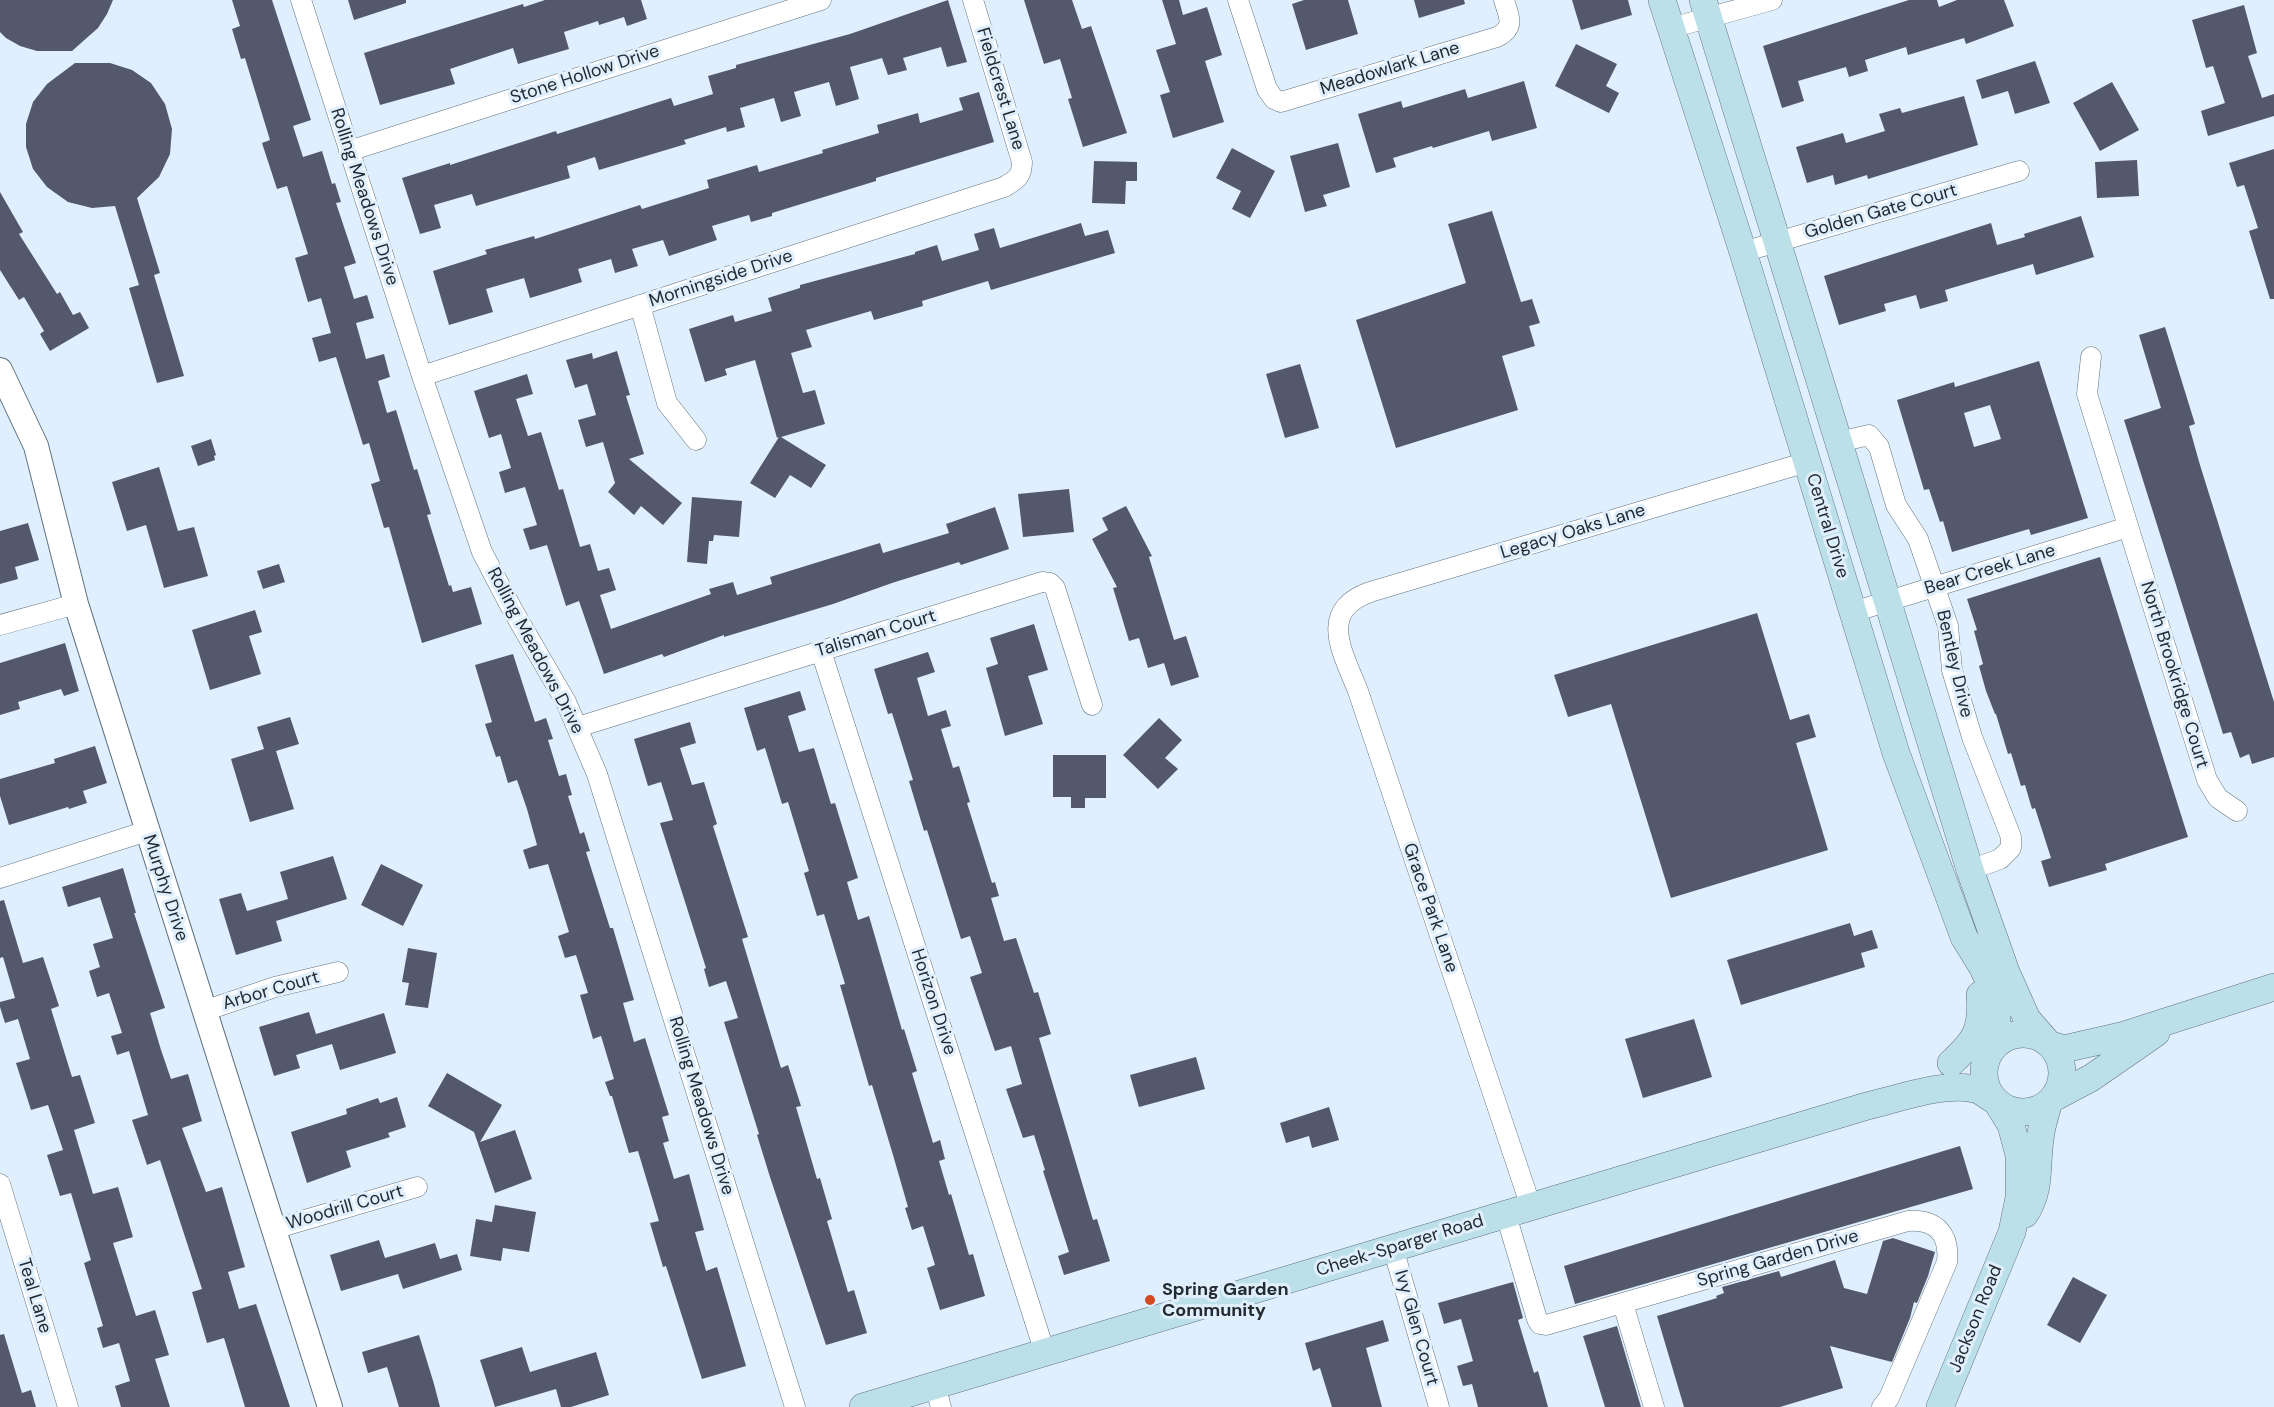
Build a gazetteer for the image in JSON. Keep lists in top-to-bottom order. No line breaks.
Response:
{"streets":{"main road":["Central Drive","Cheek-Sparger Road","Jackson Road"],"street":["Meadowlark Lane","Stone Hollow Drive","Fieldcrest Lane","Rolling Meadows Drive","Golden Gate Court","Morningside Drive","Legacy Oaks Lane","Bear Creek Lane","Talisman Court","Bentley Drive","North Brookridge Court","Murphy Drive","Grace Park Lane","Arbor Court","Horizon Drive","Woodrill Court","Spring Garden Drive","Teal Lane","Ivy Glen Court"]},"crossings":[["Stone Hollow Drive","Rolling Meadows Drive"],["Fieldcrest Lane","Morningside Drive"],["Rolling Meadows Drive","Morningside Drive"],["Rolling Meadows Drive","Talisman Court"],["Golden Gate Court","Central Drive"],["Central Drive","Legacy Oaks Lane"],["Central Drive","Bear Creek Lane"],["Central Drive","Bentley Drive"],["Central Drive","Cheek-Sparger Road"],["Central Drive","Jackson Road"],["Legacy Oaks Lane","Grace Park Lane"],["Bear Creek Lane","Bentley Drive"],["Bear Creek Lane","North Brookridge Court"],["Talisman Court","Horizon Drive"],["Murphy Drive","Arbor Court"],["Murphy Drive","Woodrill Court"],["Grace Park Lane","Cheek-Sparger Road"],["Grace Park Lane","Spring Garden Drive"],["Horizon Drive","Cheek-Sparger Road"],["Cheek-Sparger Road","Spring Garden Drive"],["Cheek-Sparger Road","Jackson Road"],["Cheek-Sparger Road","Ivy Glen Court"]],"places":["Spring Garden Community"]}
